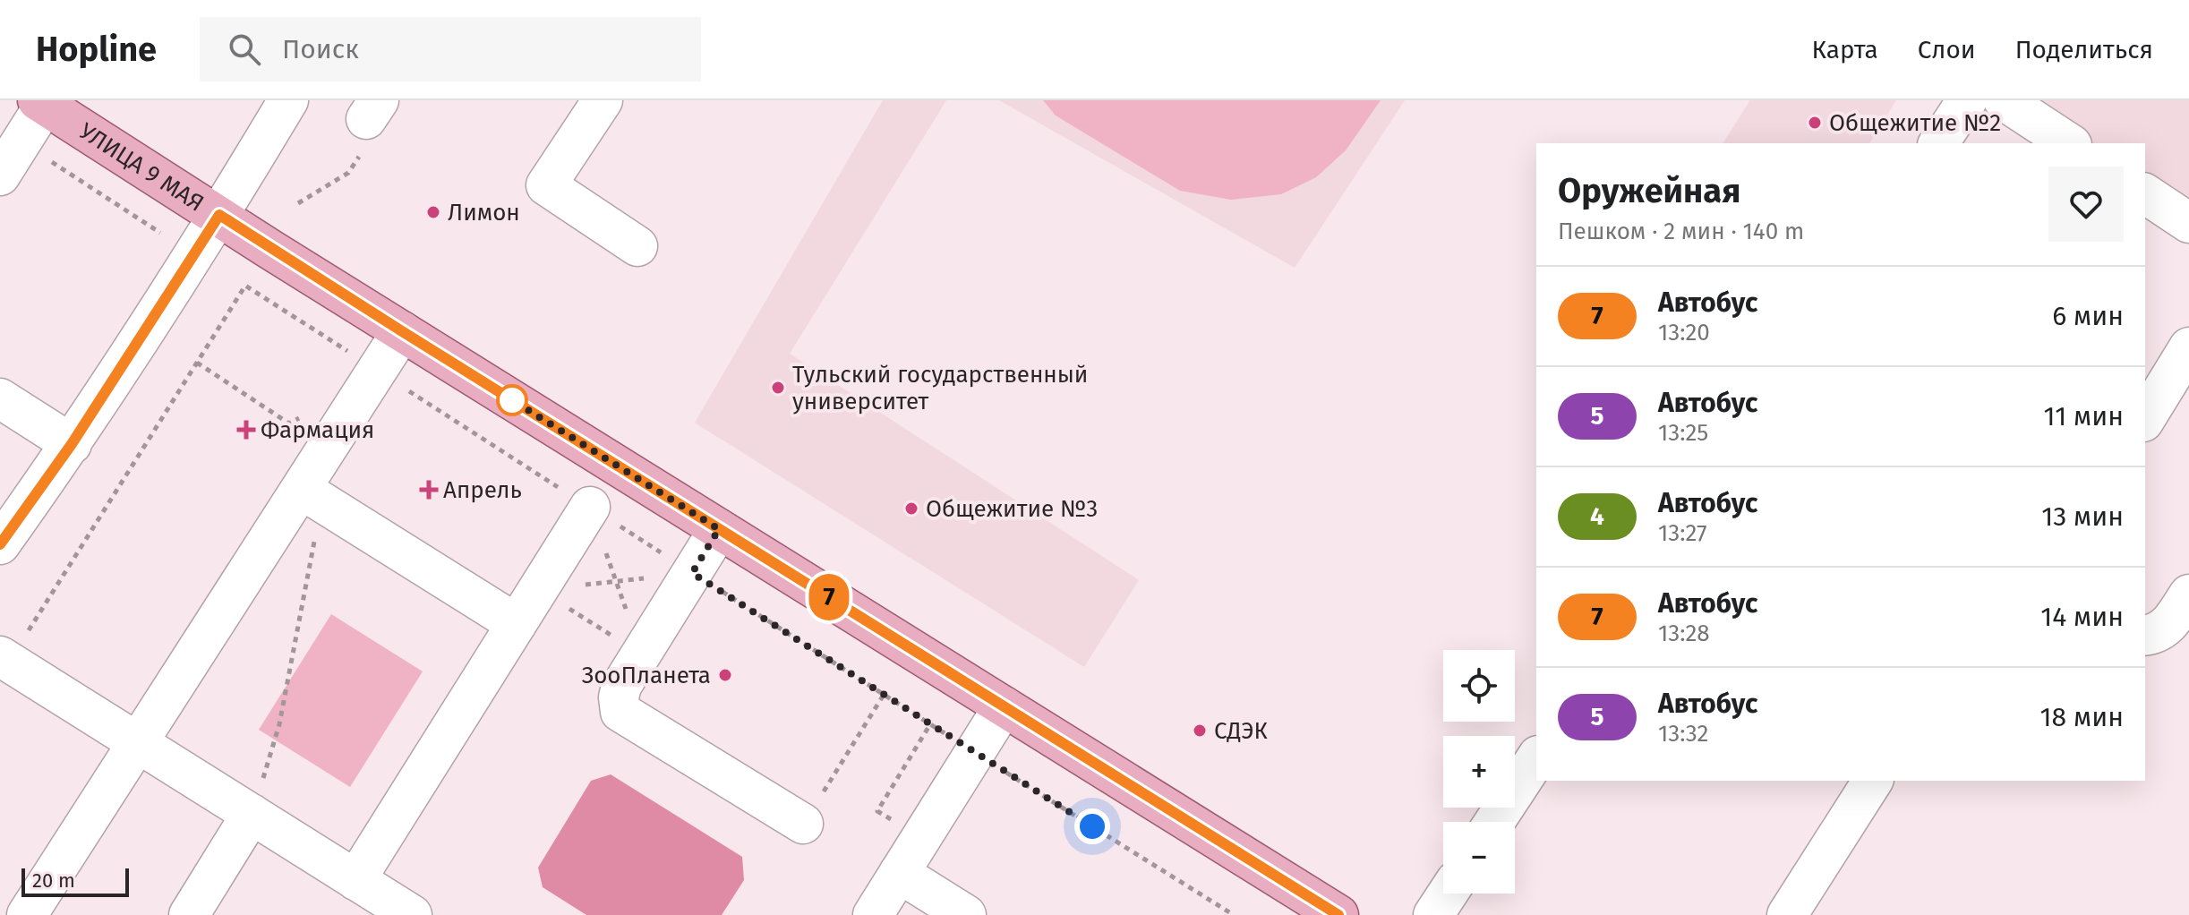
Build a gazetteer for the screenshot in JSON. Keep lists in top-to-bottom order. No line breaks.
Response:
{"streets":{"main road":["УЛИЦА 9 МАЯ"]},"places":{"other":["Общежитие №2","Лимон","Тульский государственный университет","Общежитие №3","ЗооПланета","СДЭК"],"health":["Фармация","Апрель"]},"lines":["bus line 7"],"scale_bar":"20 m","page":{"header":"Hopline","search":"Поиск","nav":["Карта","Слои","Поделиться"],"on_map":"7","heading":["Оружейная","Пешком · 2 мин · 140 m"],"list":[{"mark":"7","name":"Автобус","note":"13:20","value":"6 мин"},{"mark":"5","name":"Автобус","note":"13:25","value":"11 мин"},{"mark":"4","name":"Автобус","note":"13:27","value":"13 мин"},{"mark":"7","name":"Автобус","note":"13:28","value":"14 мин"},{"mark":"5","name":"Автобус","note":"13:32","value":"18 мин"}],"map_buttons":["+","−"],"scale":"20 m"}}
